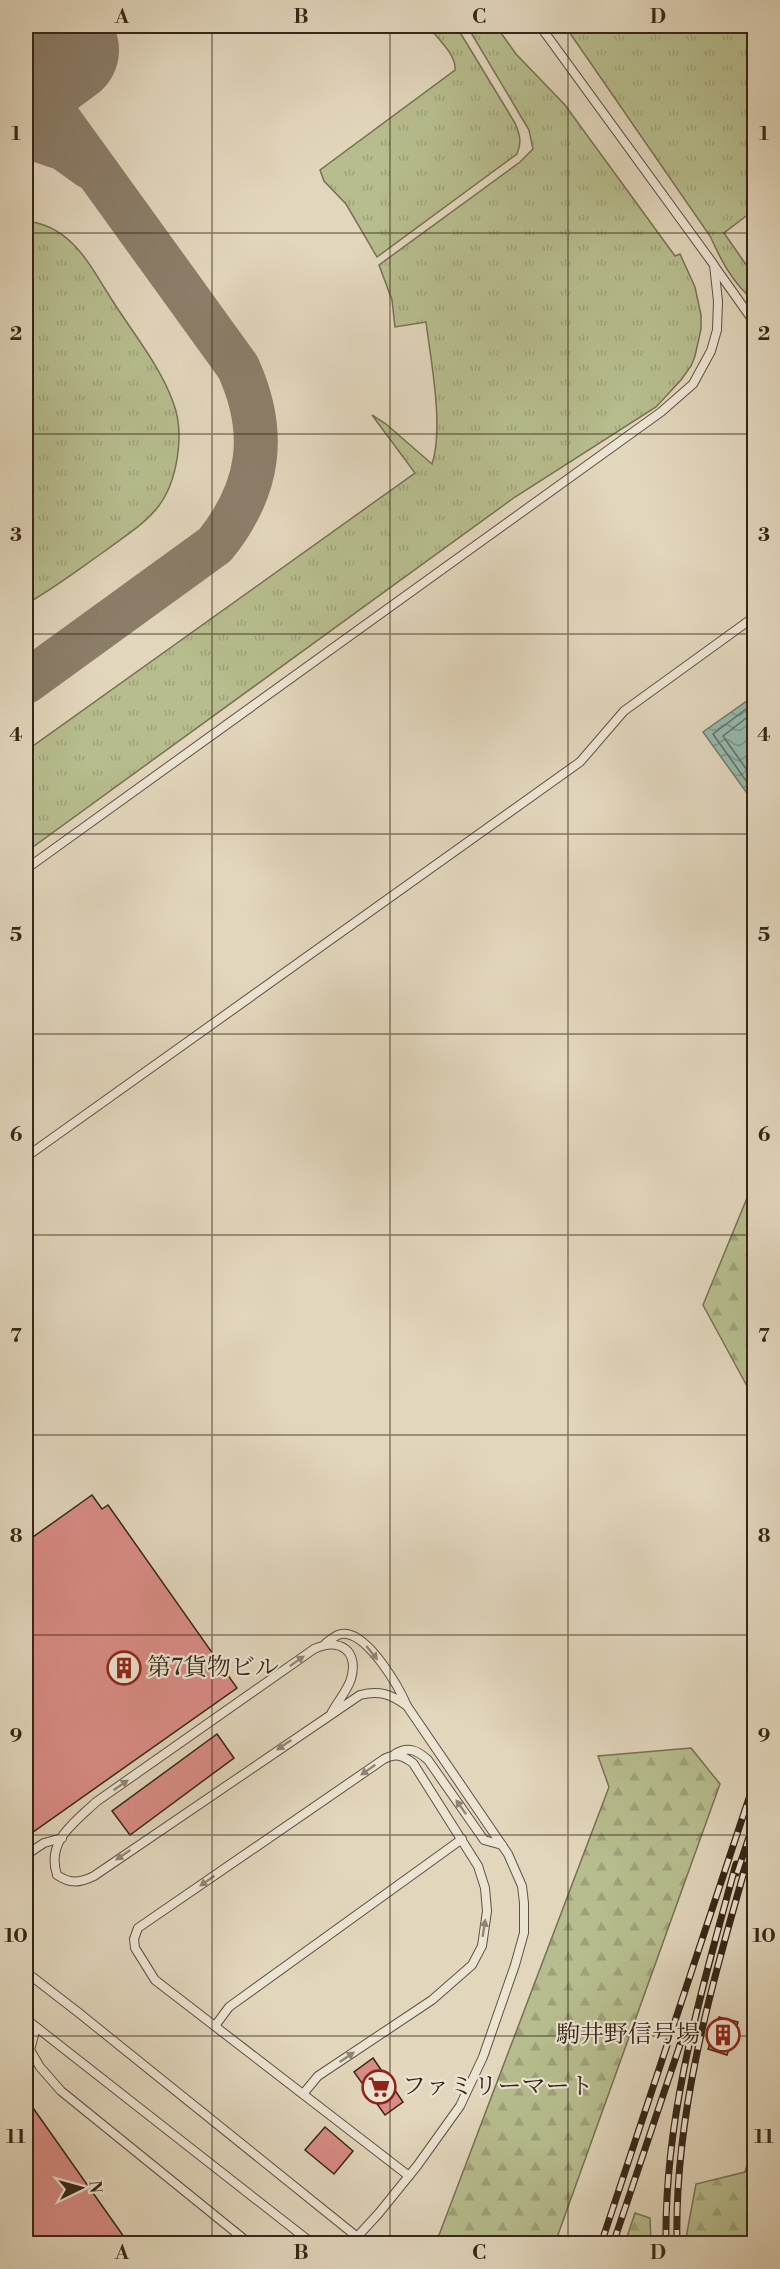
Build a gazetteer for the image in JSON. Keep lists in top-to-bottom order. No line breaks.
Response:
{"places":{"building":["第7貨物ビル","駒井野信号場"],"supermarket":["ファミリーマート"]},"north":"right","grid":{"columns":["A","B","C","D"],"rows":["1","2","3","4","5","6","7","8","9","10","11"]}}
